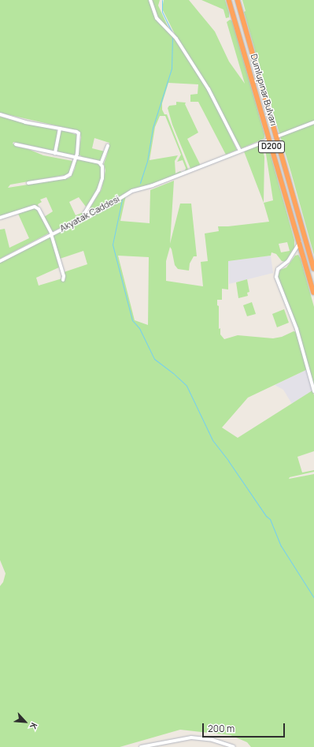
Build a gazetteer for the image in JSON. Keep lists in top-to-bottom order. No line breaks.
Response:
{"streets":{"highway":["Dumlupınar Bulvarı","D200"],"street":["Akyatak Caddesi"]},"crossings":[["Dumlupınar Bulvarı","Akyatak Caddesi"]],"scale_bar":"200 m","north":"bottom right"}
